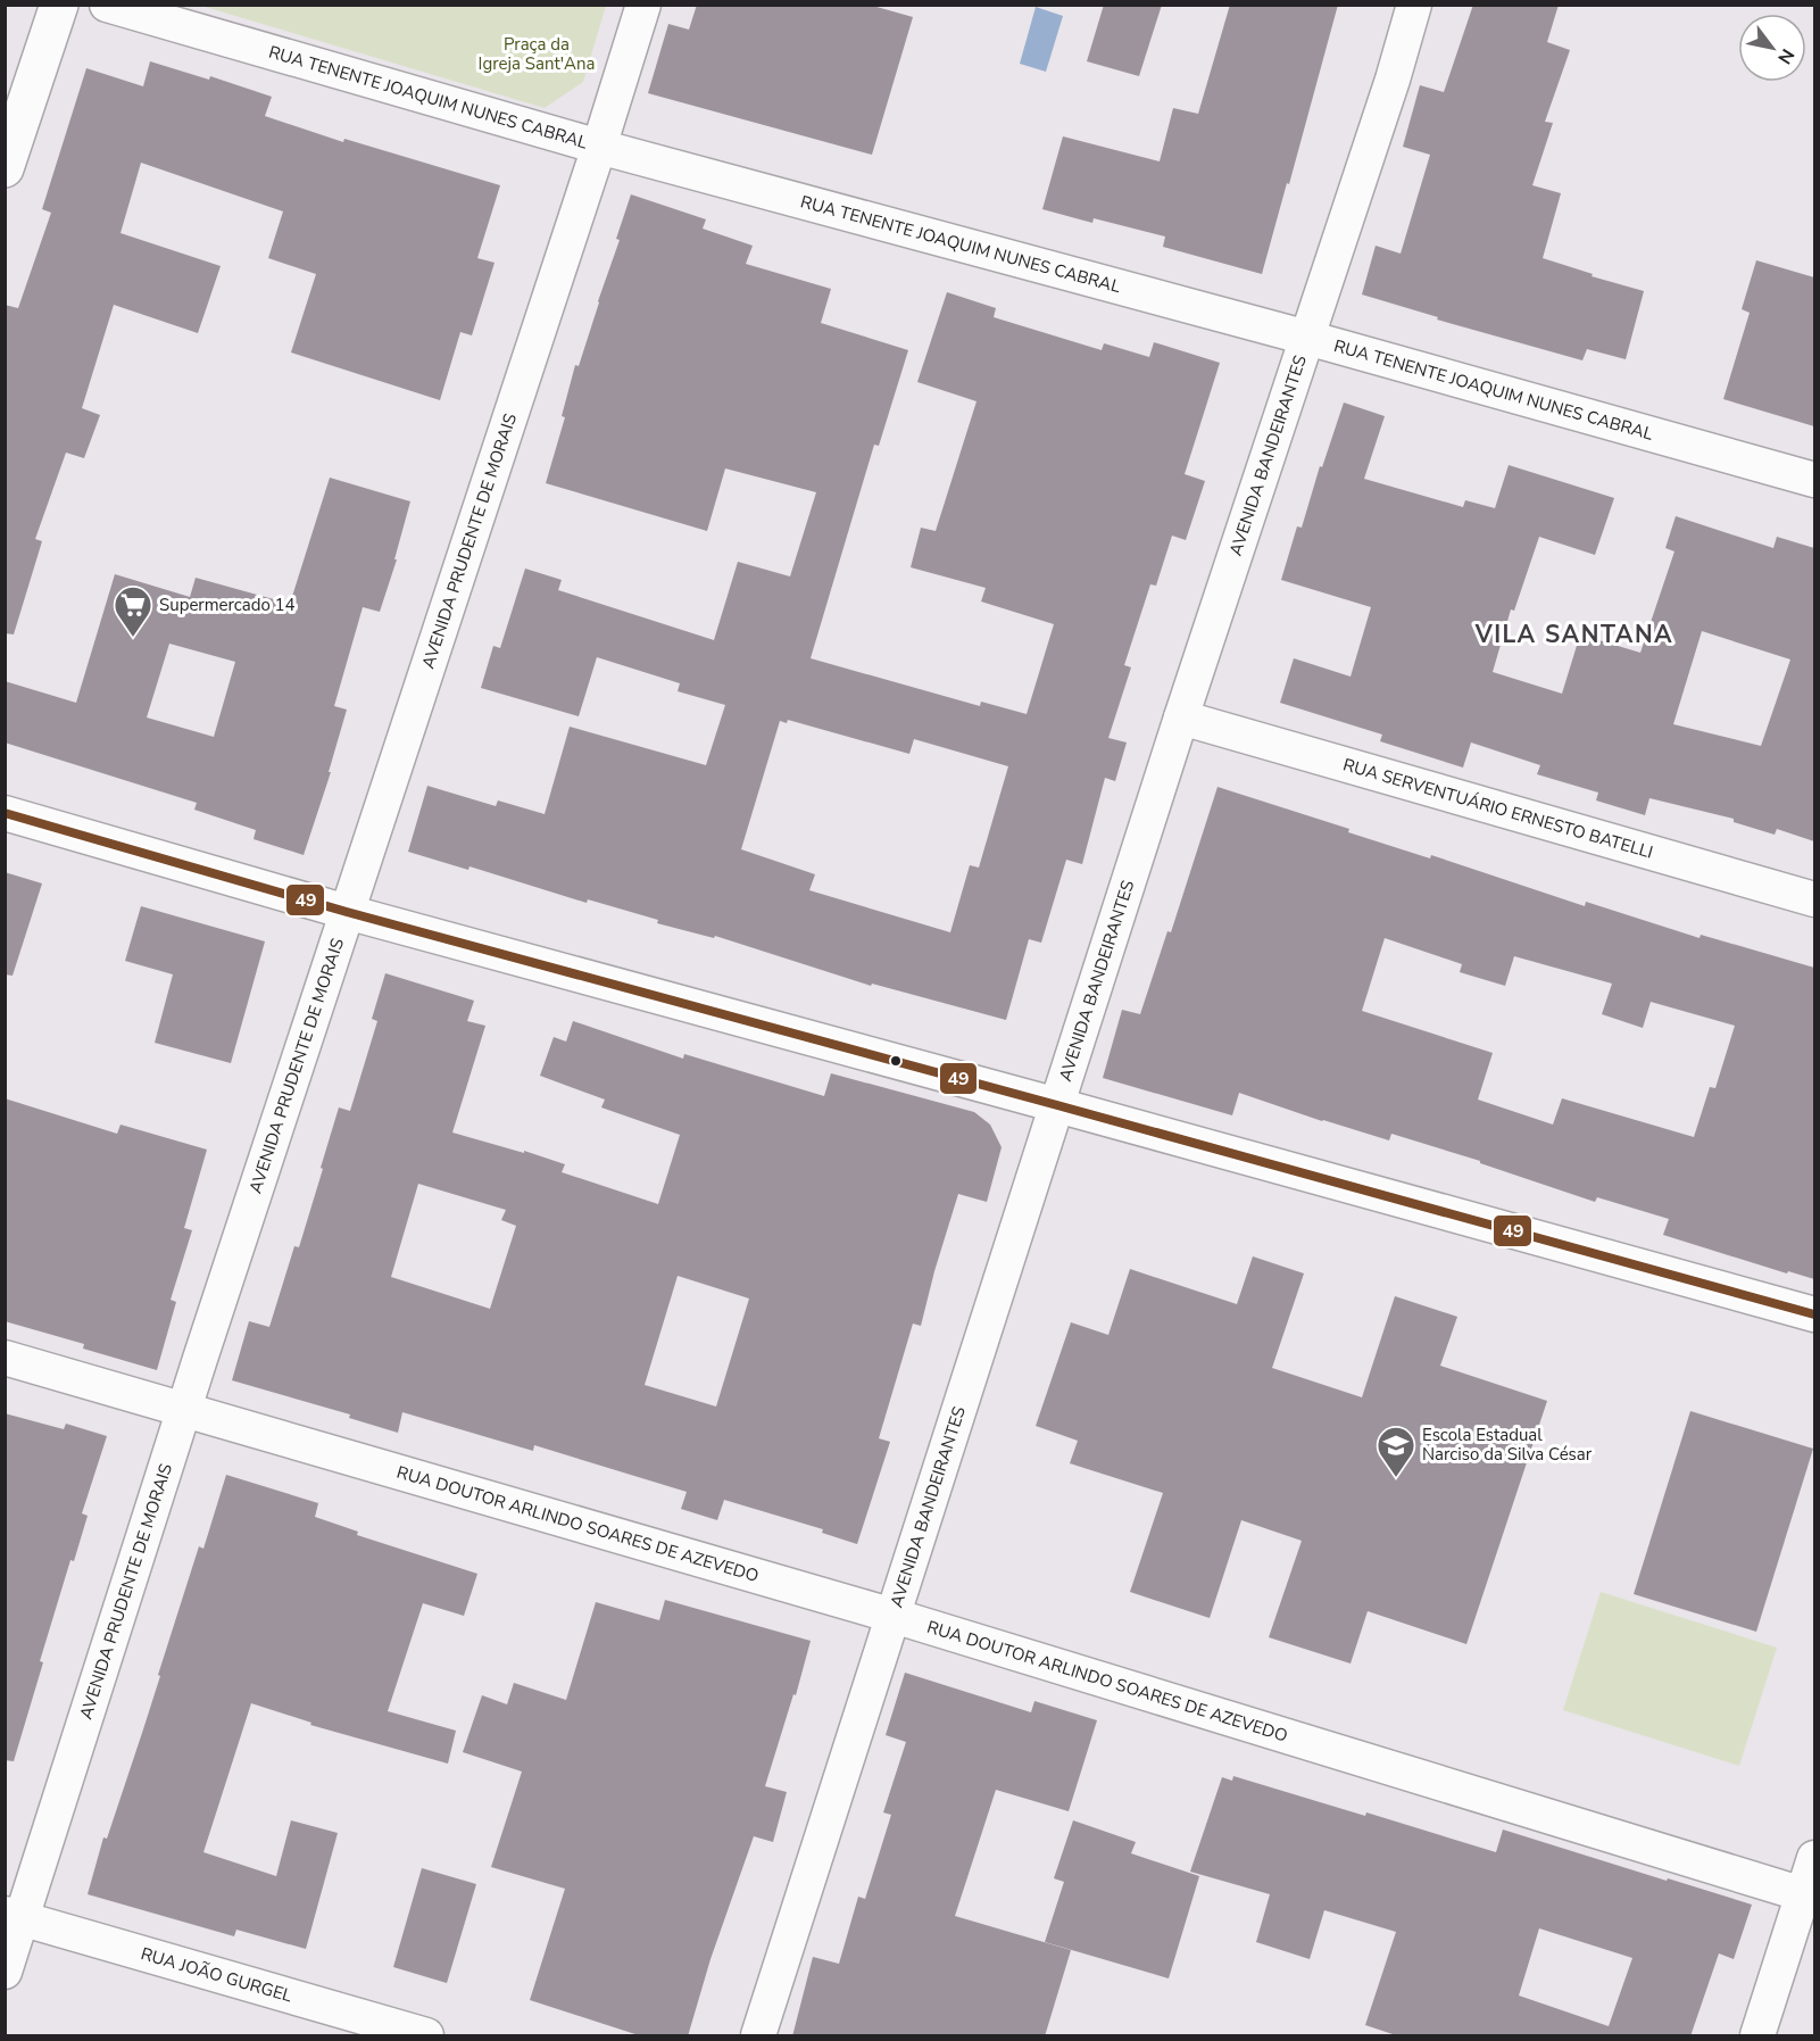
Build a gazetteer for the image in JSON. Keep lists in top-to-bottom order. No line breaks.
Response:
{"streets":{"street":["RUA TENENTE JOAQUIM NUNES CABRAL","AVENIDA BANDEIRANTES","AVENIDA PRUDENTE DE MORAIS","RUA SERVENTUÁRIO ERNESTO BATELLI","RUA DOUTOR ARLINDO SOARES DE AZEVEDO","RUA JOÃO GURGEL"]},"crossings":[["RUA TENENTE JOAQUIM NUNES CABRAL","AVENIDA BANDEIRANTES"],["RUA TENENTE JOAQUIM NUNES CABRAL","AVENIDA PRUDENTE DE MORAIS"],["AVENIDA BANDEIRANTES","RUA SERVENTUÁRIO ERNESTO BATELLI"],["AVENIDA BANDEIRANTES","RUA DOUTOR ARLINDO SOARES DE AZEVEDO"],["AVENIDA PRUDENTE DE MORAIS","RUA DOUTOR ARLINDO SOARES DE AZEVEDO"],["AVENIDA PRUDENTE DE MORAIS","RUA JOÃO GURGEL"]],"districts":["VILA SANTANA"],"parks":["Praça da Igreja Sant'Ana"],"places":{"supermarket":["Supermercado 14"],"school or university":["Escola Estadual Narciso da Silva César"]},"lines":["transit line 49"],"north":"bottom right"}
